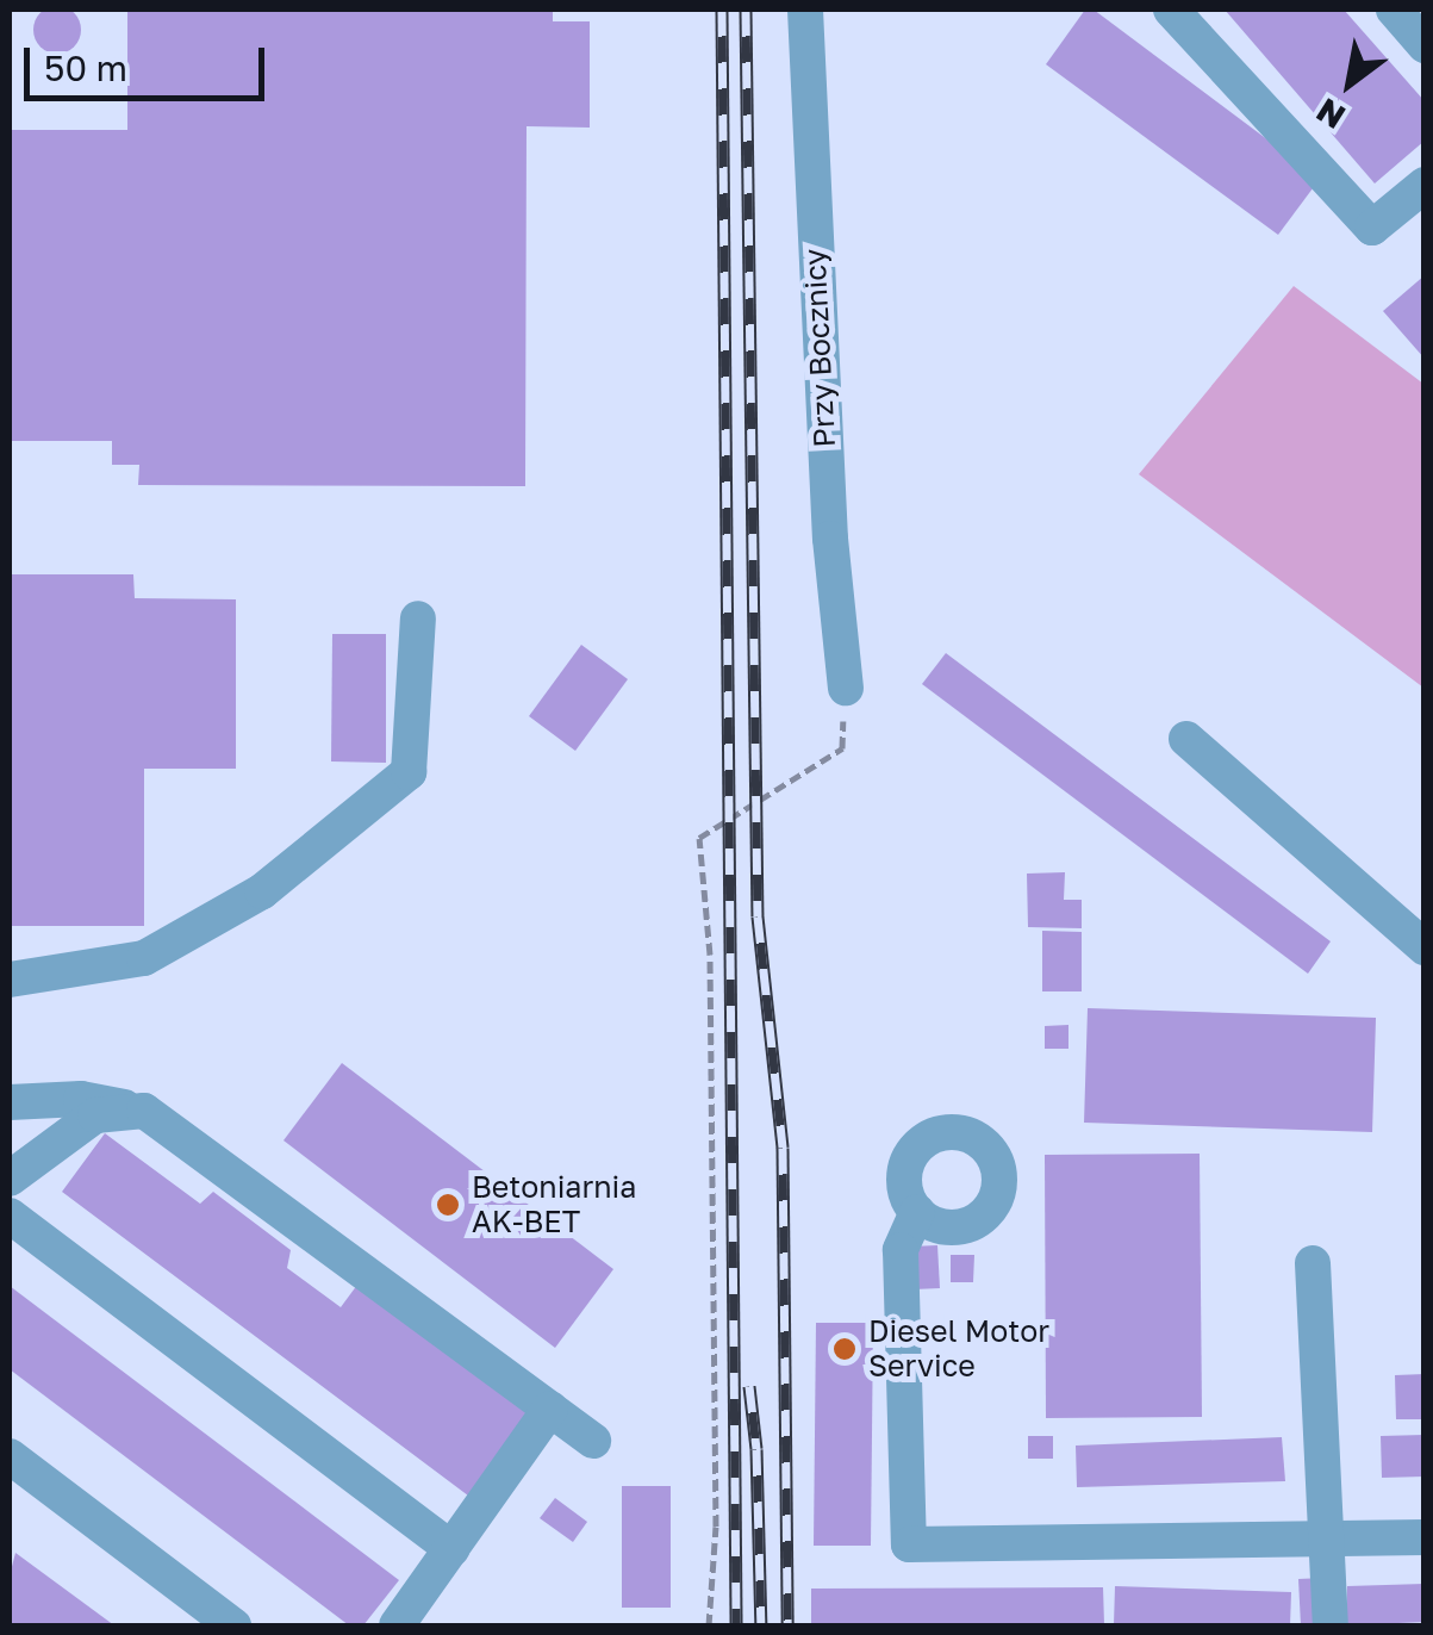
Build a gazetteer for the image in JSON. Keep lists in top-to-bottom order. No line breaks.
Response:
{"streets":{"street":["Przy Bocznicy"]},"places":["Betoniarnia AK-BET","Diesel Motor Service"],"scale_bar":"50 m","north":"bottom left"}
